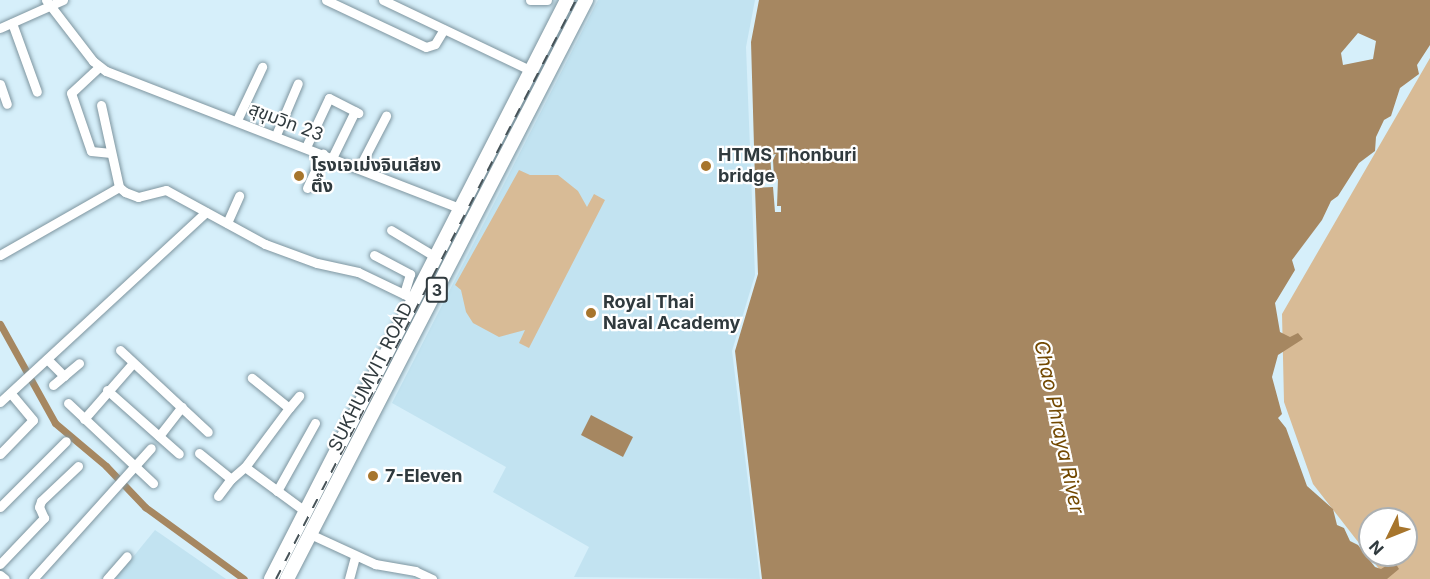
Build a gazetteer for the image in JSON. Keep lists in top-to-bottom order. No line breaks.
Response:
{"streets":{"highway":["3","SUKHUMVIT ROAD"],"street":["สุขุมวิท 23"]},"crossings":[["สุขุมวิท 23","SUKHUMVIT ROAD"]],"water":["Chao Phraya River"],"places":["HTMS Thonburi bridge","โรงเจเม่งจินเสียง ตึ๊ง","Royal Thai Naval Academy","7-Eleven"],"north":"bottom left"}
